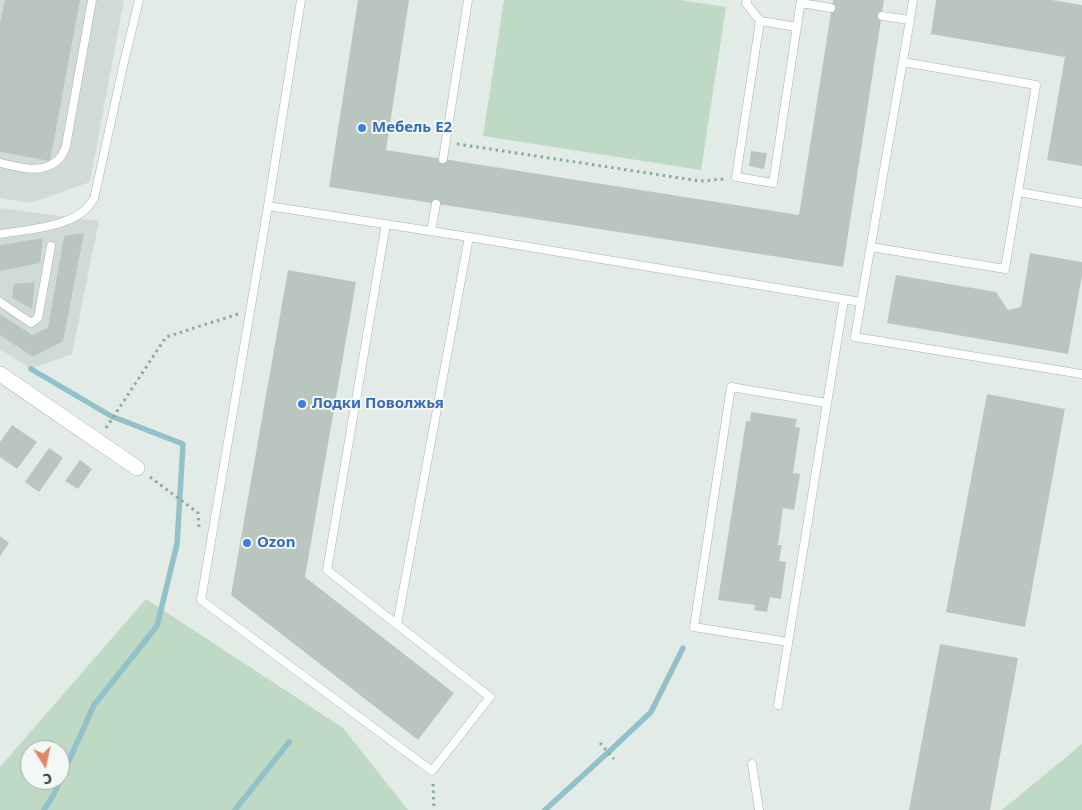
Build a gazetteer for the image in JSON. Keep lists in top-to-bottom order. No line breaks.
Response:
{"places":["Мебель Е2","Лодки Поволжья","Ozon"],"north":"bottom"}
